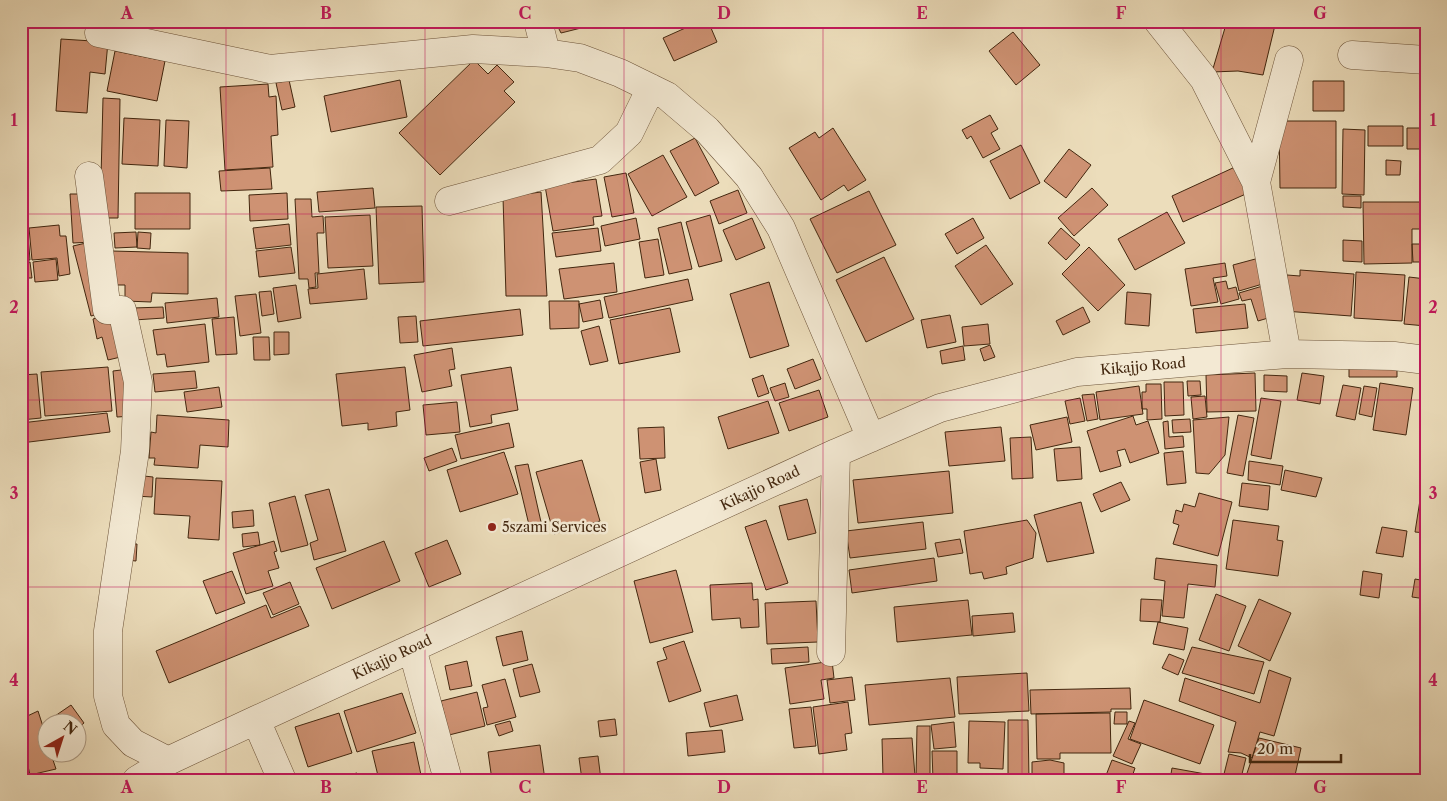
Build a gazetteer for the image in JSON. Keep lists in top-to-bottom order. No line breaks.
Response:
{"streets":{"street":["Kikajjo Road"]},"places":["5szami Services"],"scale_bar":"20 m","north":"top right","grid":{"columns":["A","B","C","D","E","F","G"],"rows":["1","2","3","4"]}}
